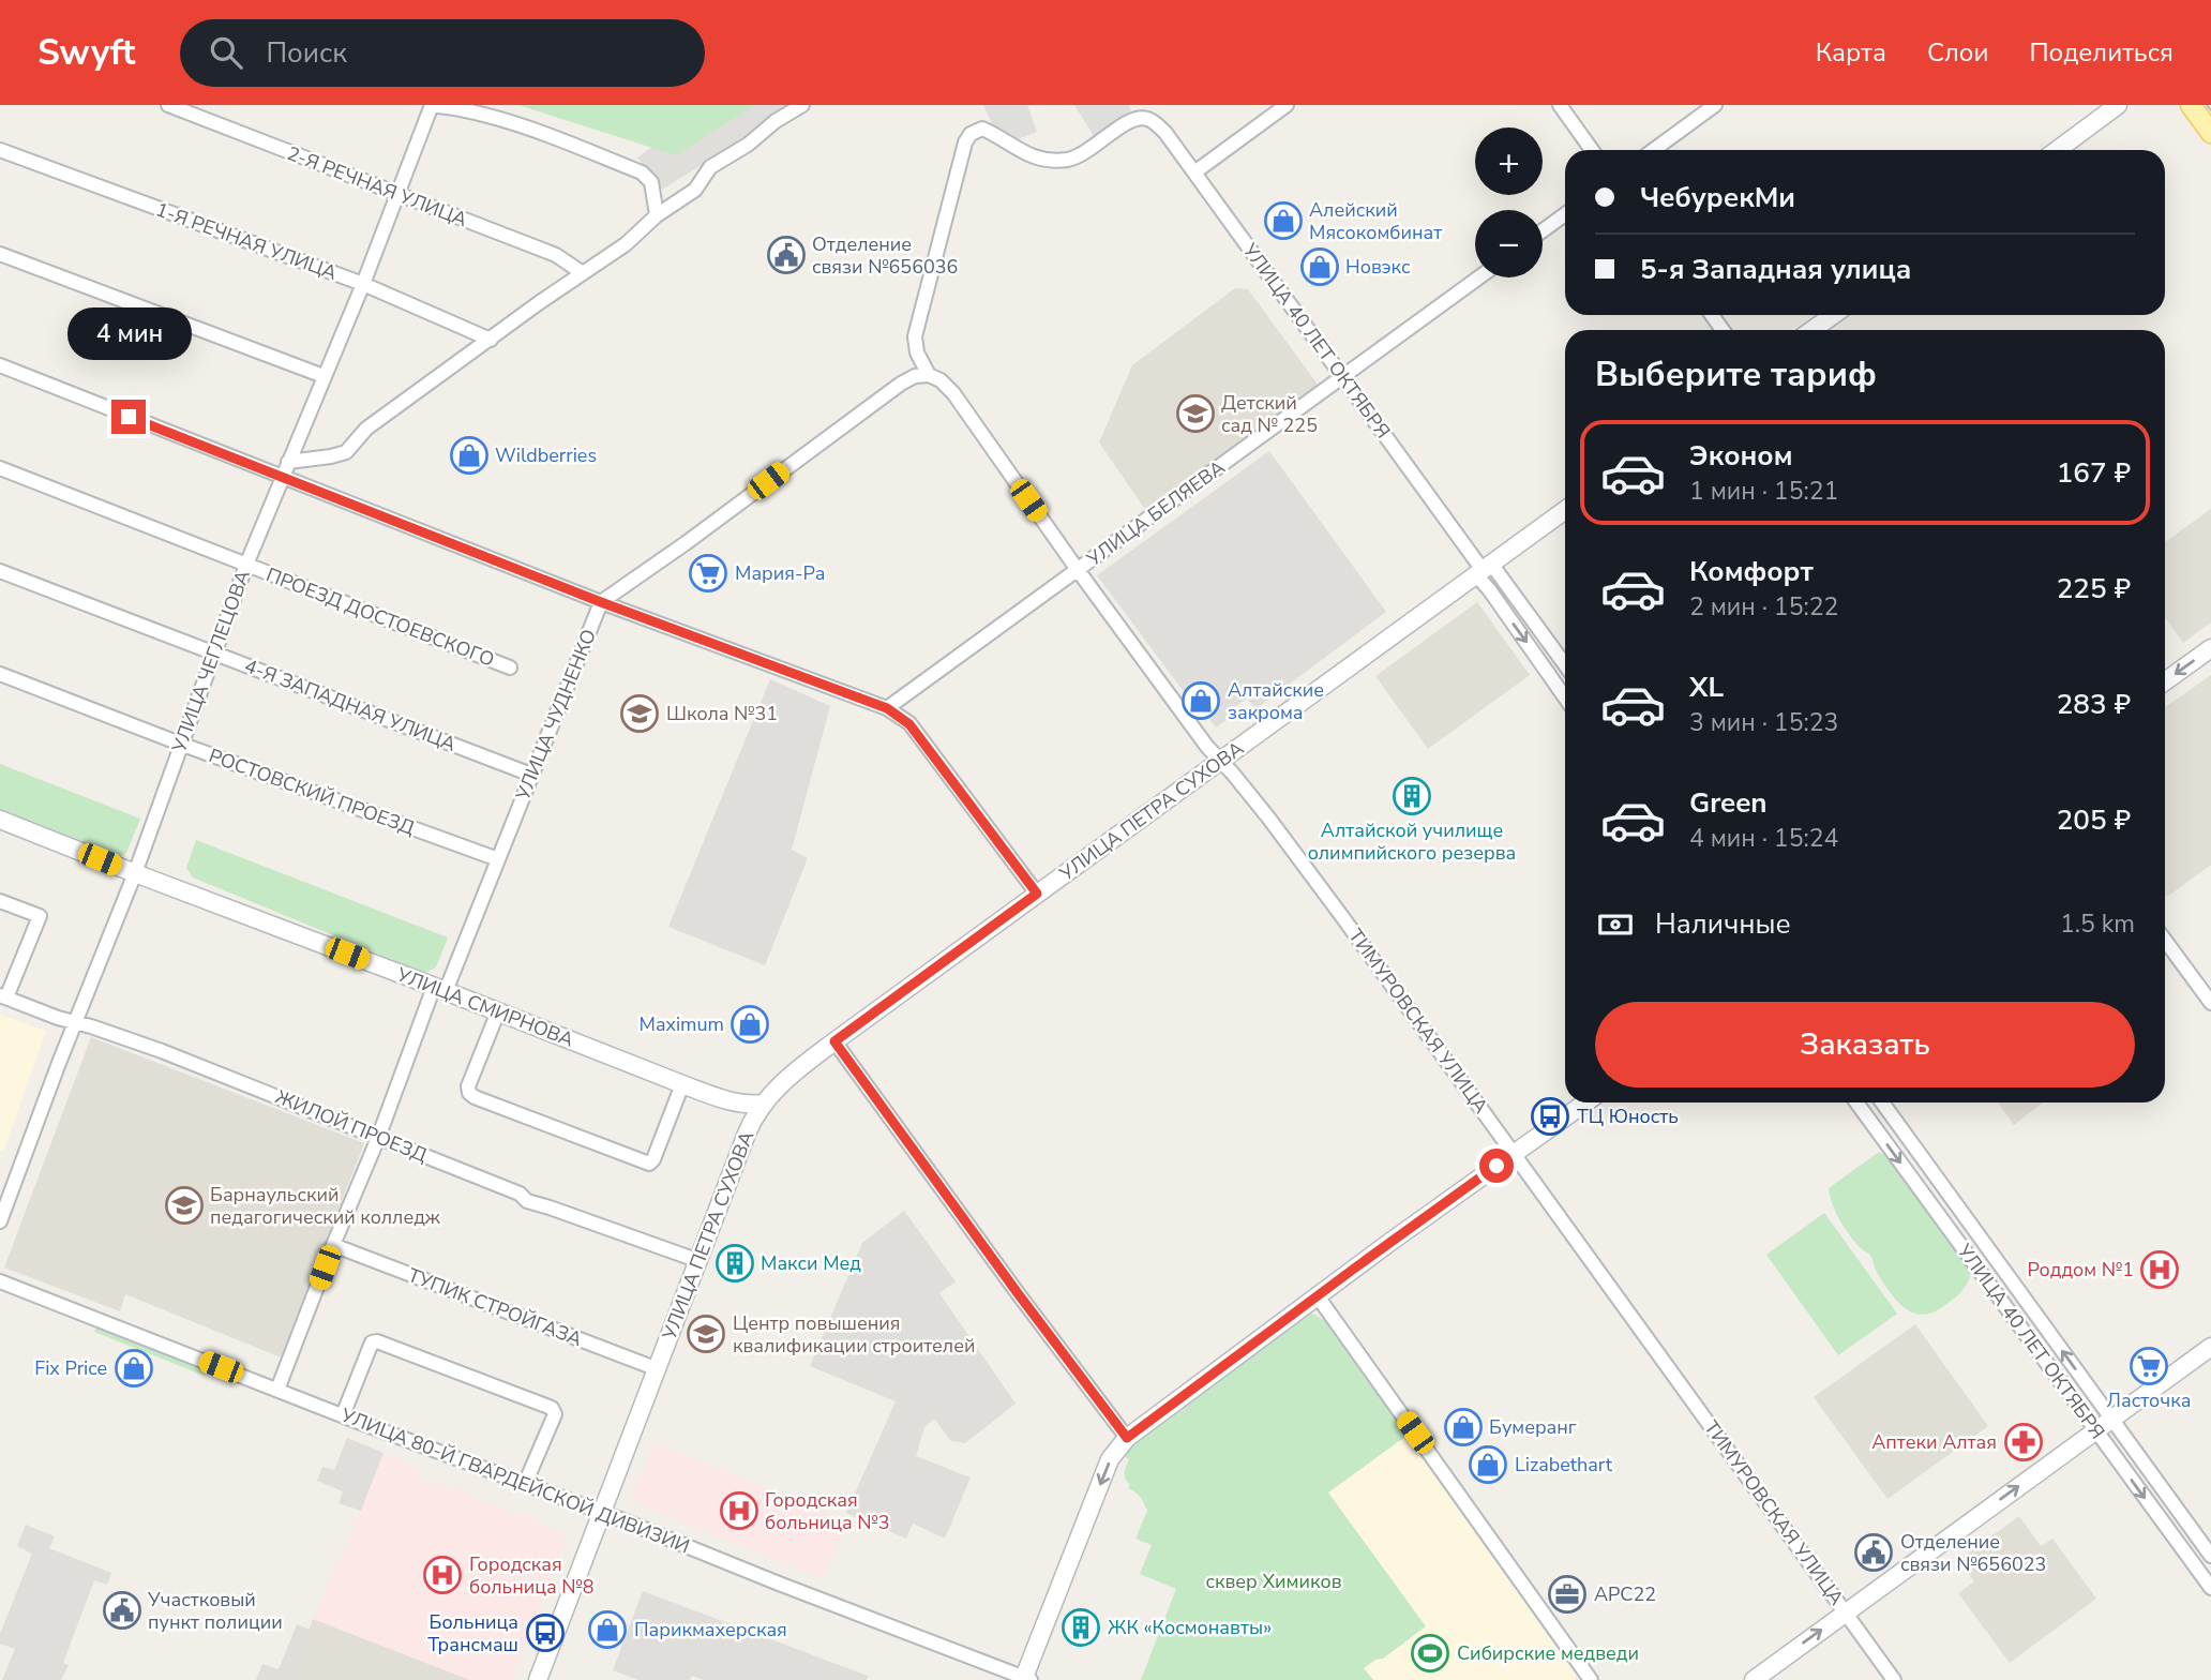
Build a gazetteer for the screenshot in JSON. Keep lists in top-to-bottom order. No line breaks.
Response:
{"streets":{"street":["2-Я РЕЧНАЯ УЛИЦА","1-Я РЕЧНАЯ УЛИЦА","УЛИЦА 40 ЛЕТ ОКТЯБРЯ","УЛИЦА БЕЛЯЕВА","ПРОЕЗД ДОСТОЕВСКОГО","УЛИЦА ЧЕГЛЕЦОВА","4-Я ЗАПАДНАЯ УЛИЦА","УЛИЦА ЧУДНЕНКО","РОСТОВСКИЙ ПРОЕЗД","УЛИЦА ПЕТРА СУХОВА","УЛИЦА СМИРНОВА","ТИМУРОВСКАЯ УЛИЦА","ЖИЛОЙ ПРОЕЗД","ТУПИК СТРОЙГАЗА","УЛИЦА 80-Й ГВАРДЕЙСКОЙ ДИВИЗИИ"]},"crossings":[["2-Я РЕЧНАЯ УЛИЦА","УЛИЦА ЧЕГЛЕЦОВА"],["1-Я РЕЧНАЯ УЛИЦА","УЛИЦА ЧЕГЛЕЦОВА"],["УЛИЦА 40 ЛЕТ ОКТЯБРЯ","УЛИЦА БЕЛЯЕВА"],["УЛИЦА 40 ЛЕТ ОКТЯБРЯ","УЛИЦА ПЕТРА СУХОВА"],["УЛИЦА 40 ЛЕТ ОКТЯБРЯ","ТИМУРОВСКАЯ УЛИЦА"],["УЛИЦА БЕЛЯЕВА","ТИМУРОВСКАЯ УЛИЦА"],["ПРОЕЗД ДОСТОЕВСКОГО","УЛИЦА ЧЕГЛЕЦОВА"],["УЛИЦА ЧЕГЛЕЦОВА","4-Я ЗАПАДНАЯ УЛИЦА"],["УЛИЦА ЧЕГЛЕЦОВА","РОСТОВСКИЙ ПРОЕЗД"],["УЛИЦА ЧЕГЛЕЦОВА","УЛИЦА СМИРНОВА"],["УЛИЦА ЧЕГЛЕЦОВА","ЖИЛОЙ ПРОЕЗД"],["4-Я ЗАПАДНАЯ УЛИЦА","УЛИЦА ЧУДНЕНКО"],["УЛИЦА ЧУДНЕНКО","РОСТОВСКИЙ ПРОЕЗД"],["УЛИЦА ЧУДНЕНКО","УЛИЦА СМИРНОВА"],["УЛИЦА ЧУДНЕНКО","ЖИЛОЙ ПРОЕЗД"],["УЛИЦА ЧУДНЕНКО","ТУПИК СТРОЙГАЗА"],["УЛИЦА ЧУДНЕНКО","УЛИЦА 80-Й ГВАРДЕЙСКОЙ ДИВИЗИИ"],["УЛИЦА ПЕТРА СУХОВА","УЛИЦА СМИРНОВА"],["УЛИЦА ПЕТРА СУХОВА","ТИМУРОВСКАЯ УЛИЦА"],["УЛИЦА ПЕТРА СУХОВА","ЖИЛОЙ ПРОЕЗД"],["УЛИЦА ПЕТРА СУХОВА","ТУПИК СТРОЙГАЗА"],["УЛИЦА ПЕТРА СУХОВА","УЛИЦА 80-Й ГВАРДЕЙСКОЙ ДИВИЗИИ"]],"parks":["сквер Химиков"],"places":{"shop":["Алейский Мясокомбинат","Новэкс","Wildberries","Алтайские закрома","Maximum","Fix Price","Бумеранг","Lizabethart","Парикмахерская"],"public building":["Отделение связи №656036","Отделение связи №656023","Участковый пункт полиции"],"school or university":["Детский сад № 225","Школа №31","Барнаульский педагогический колледж","Центр повышения квалификации строителей"],"supermarket":["Мария-Ра","Ласточка"],"building":["Алтайской училище олимпийского резерва","Макси Мед","ЖК «Космонавты»"],"bus stop":["ТЦ Юность","Больница Трансмаш"],"hospital":["Роддом №1","Городская больница №3","Городская больница №8"],"pharmacy":["Аптеки Алтая"],"office":["АРС22"],"sports":["Сибирские медведи"]},"page":{"header":"Swyft","search":"Поиск","nav":["Карта","Слои","Поделиться"],"map_buttons":["+","−"],"banner":["ЧебурекМи","5-я Западная улица"],"bubble":"4 мин","heading":"Выберите тариф","list":[{"name":"Эконом","note":"1 мин · 15:21","value":"167 ₽"},{"name":"Комфорт","note":"2 мин · 15:22","value":"225 ₽"},{"name":"XL","note":"3 мин · 15:23","value":"283 ₽"},{"name":"Green","note":"4 мин · 15:24","value":"205 ₽"}],"pay":["Наличные","1.5 km"],"buttons":"Заказать"}}
